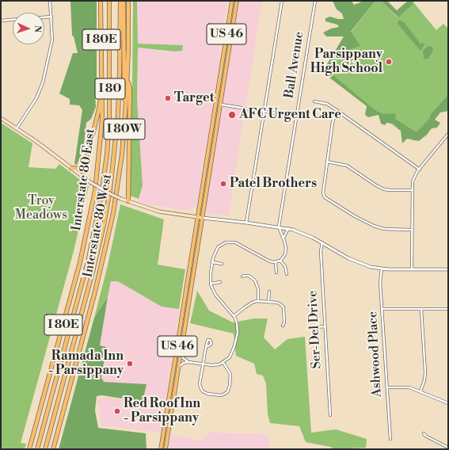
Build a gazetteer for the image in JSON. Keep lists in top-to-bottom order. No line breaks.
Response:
{"streets":{"highway":["US 46","I 80E","I 80","I 80W","Interstate 80 East","Interstate 80 West"],"street":["Ball Avenue","Ser-Del Drive","Ashwood Place"]},"parks":["Troy Meadows"],"places":["Parsippany High School","Target","AFC Urgent Care","Patel Brothers","Ramada Inn - Parsippany","Red Roof Inn - Parsippany"],"north":"right"}
